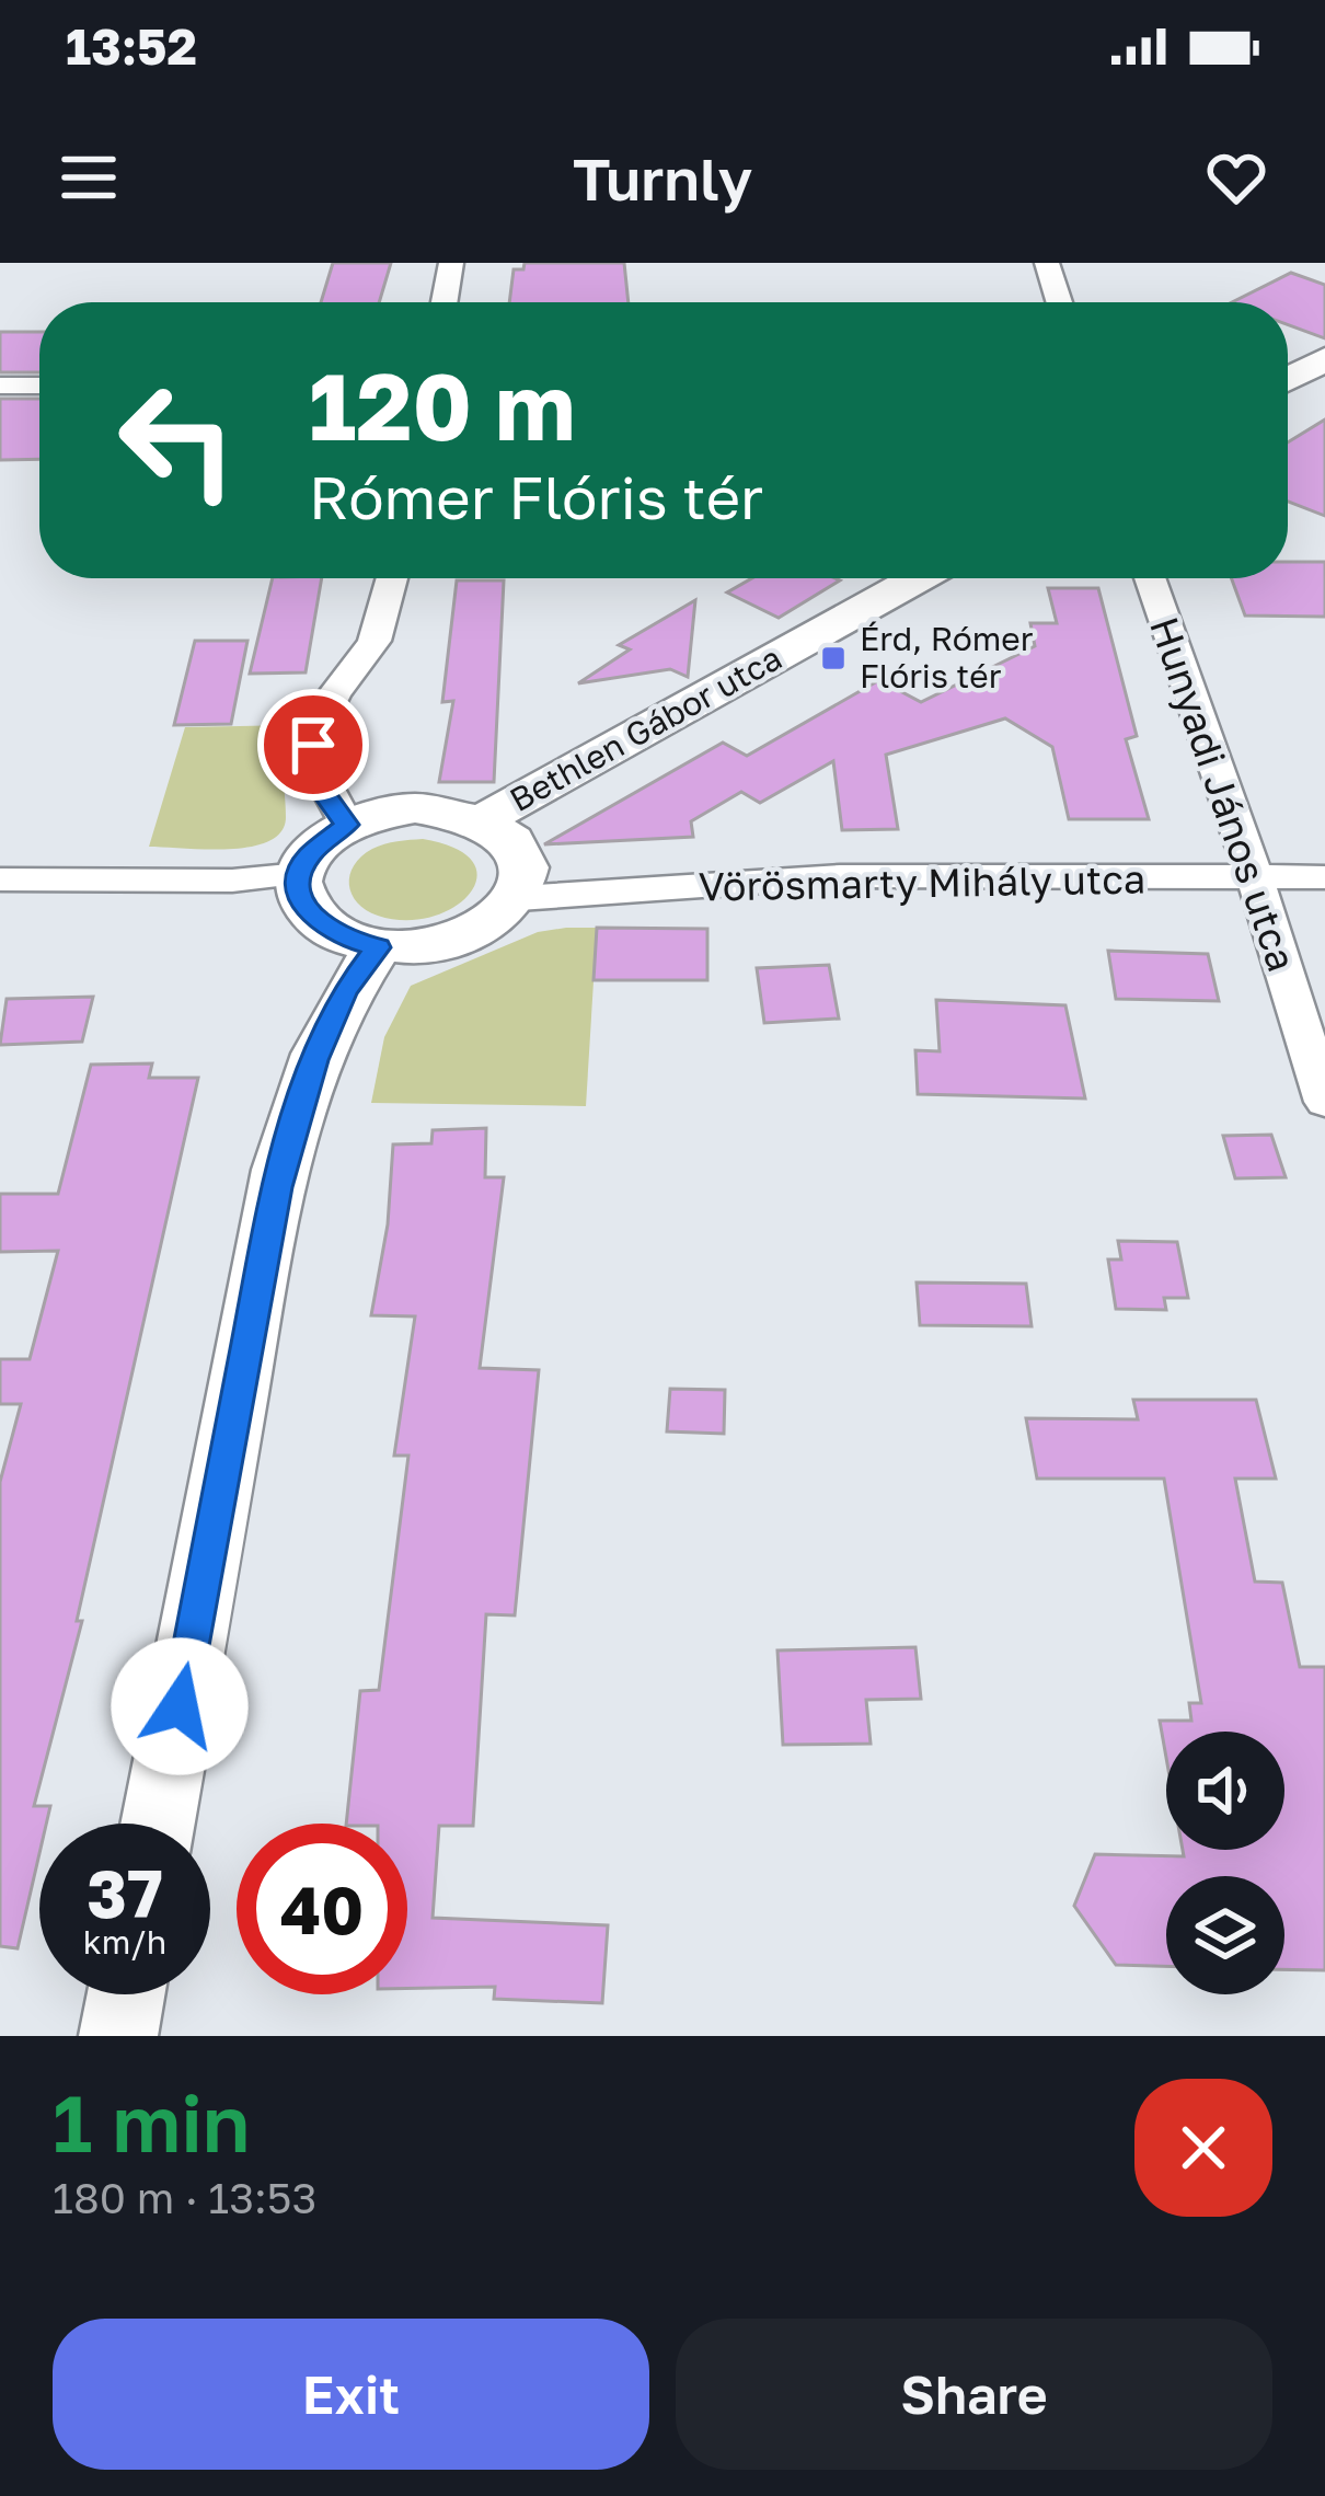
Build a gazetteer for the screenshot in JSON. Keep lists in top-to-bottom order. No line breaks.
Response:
{"streets":{"street":["Bethlen Gábor utca","Hunyadi János utca","Vörösmarty Mihály utca"]},"crossings":[["Bethlen Gábor utca","Vörösmarty Mihály utca"],["Hunyadi János utca","Vörösmarty Mihály utca"]],"places":{"transit":["Érd, Rómer Flóris tér"]},"page":{"status":"13:52","header":"Turnly","turn":["120 m","Rómer Flóris tér"],"speed":"37 km/h","limit":"40","heading":["1 min","180 m · 13:53"],"buttons":["Exit","Share"]}}
